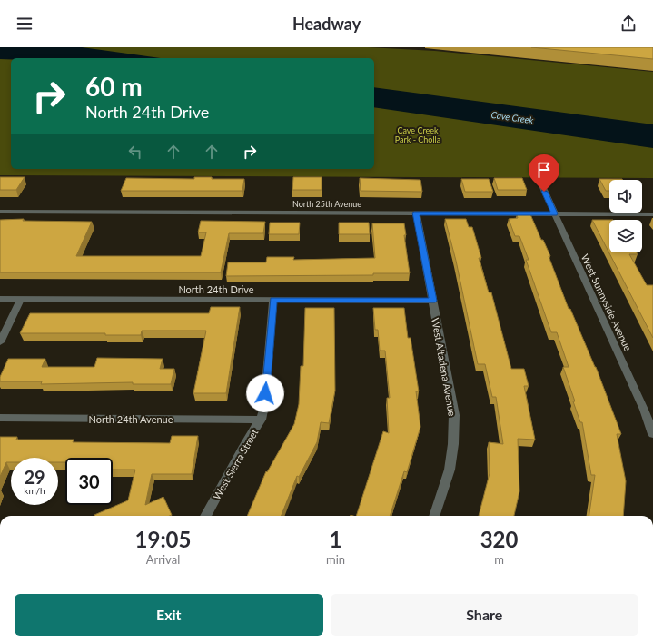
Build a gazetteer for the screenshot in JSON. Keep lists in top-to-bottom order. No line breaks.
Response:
{"streets":{"street":["North 25th Avenue","North 24th Drive","West Sunnyside Avenue","West Altadena Avenue","North 24th Avenue","West Sierra Street"]},"crossings":[["North 25th Avenue","West Sunnyside Avenue"],["North 25th Avenue","West Altadena Avenue"],["North 24th Drive","West Altadena Avenue"],["North 24th Drive","West Sierra Street"],["North 24th Avenue","West Sierra Street"]],"water":["Cave Creek"],"parks":["Cave Creek Park - Cholla"],"page":{"header":"Headway","turn":["60 m","North 24th Drive"],"speed":"29 km/h","limit":"30","eta":["19:05","Arrival","1","min","320","m"],"buttons":["Exit","Share"]}}
